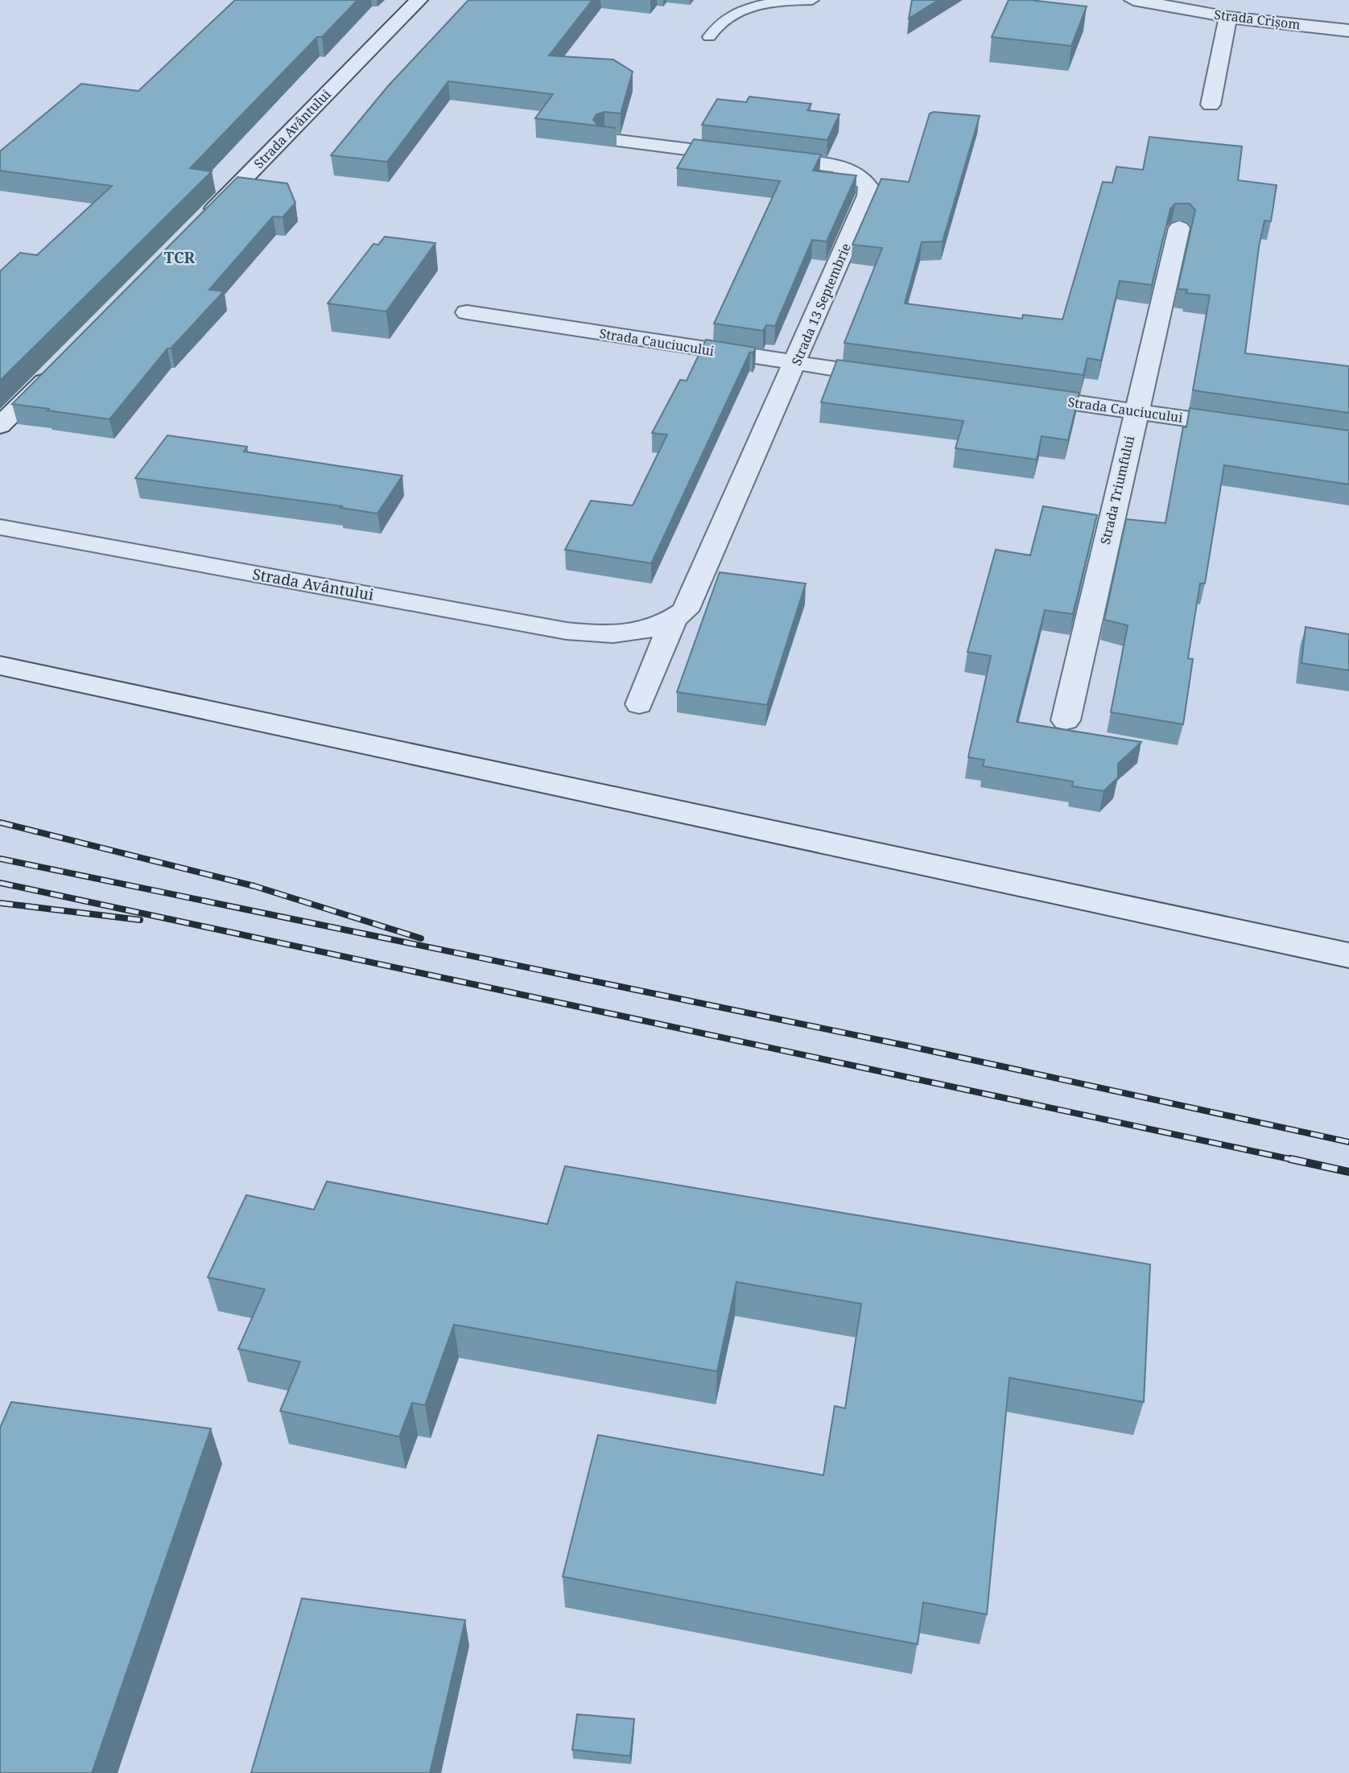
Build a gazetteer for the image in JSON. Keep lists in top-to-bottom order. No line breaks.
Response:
{"streets":{"street":["Strada Crișom","Strada Avântului","Strada 13 Septembrie","Strada Cauciucului","Strada Triumfului"]},"crossings":[["Strada Avântului","Strada 13 Septembrie"],["Strada 13 Septembrie","Strada Cauciucului"],["Strada Cauciucului","Strada Triumfului"]],"districts":["TCR"]}
